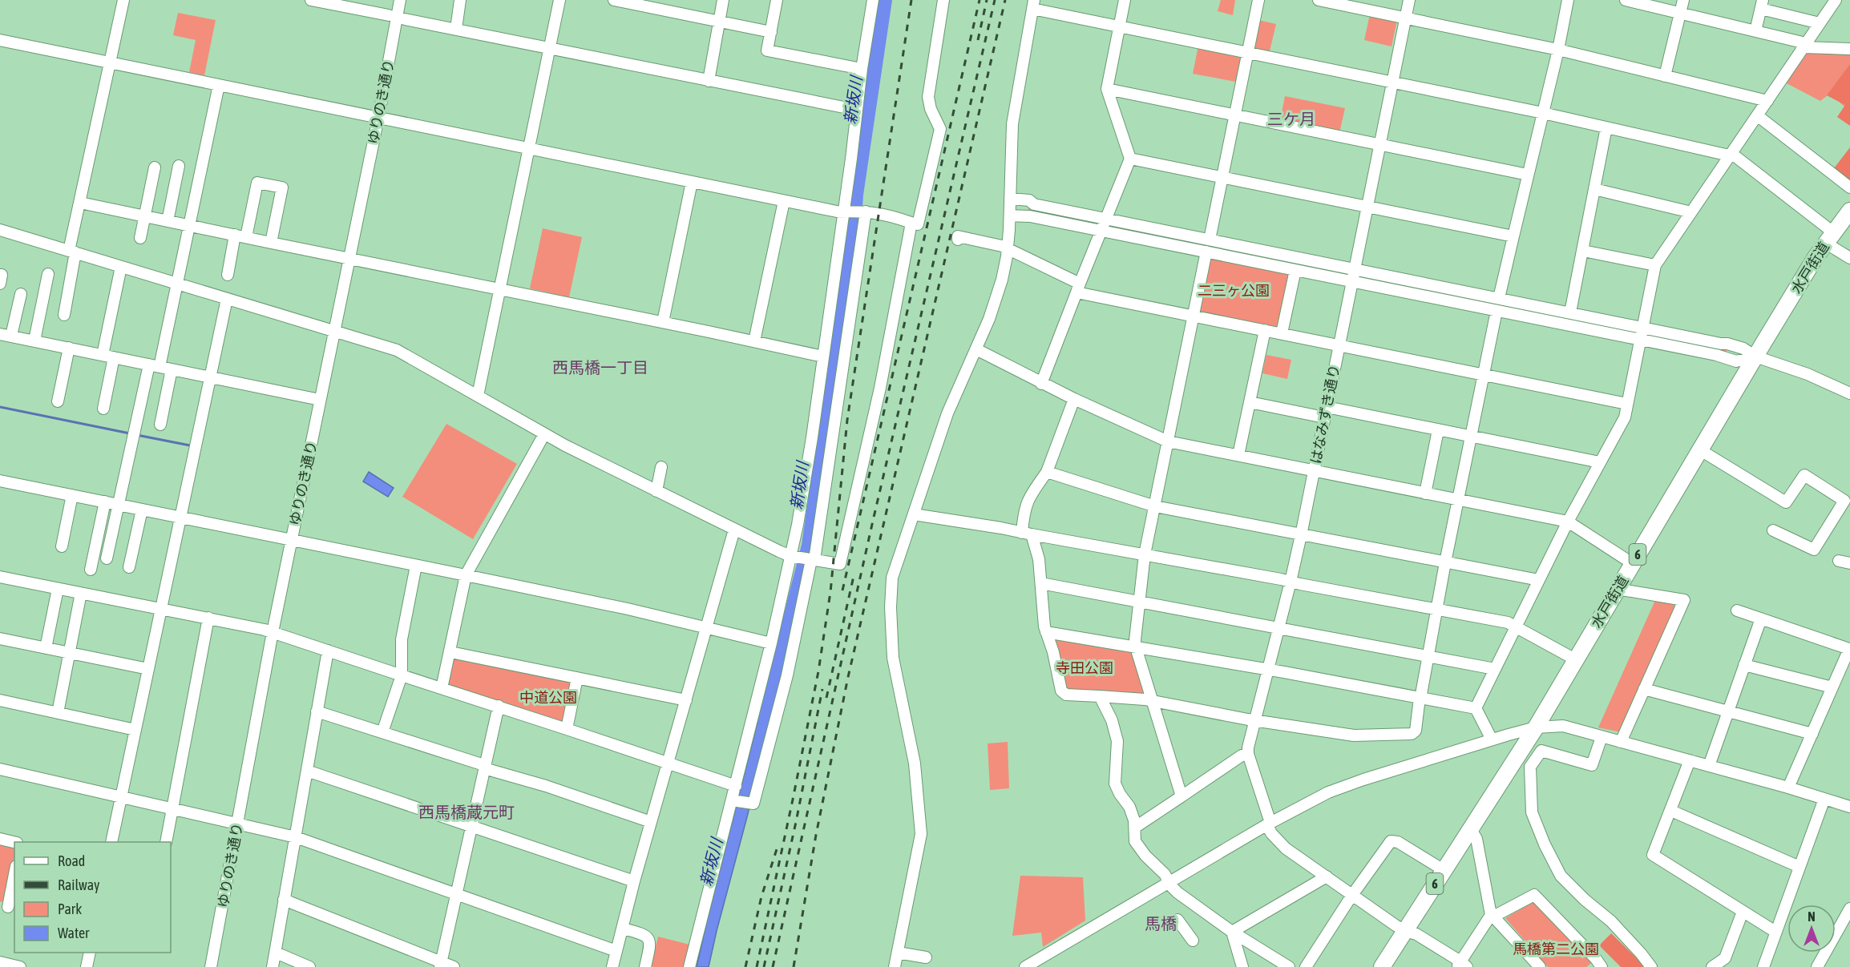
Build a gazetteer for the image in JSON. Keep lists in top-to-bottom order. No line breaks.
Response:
{"streets":{"highway":["水戸街道","6"],"street":["ゆりのき通り","はなみずき通り"]},"crossings":[["水戸街道","はなみずき通り"]],"districts":["三ケ月","西馬橋一丁目","西馬橋蔵元町","馬橋"],"water":["新坂川"],"parks":["二三ヶ公園","寺田公園","中道公園","馬橋第二公園"],"legend":["Road","Railway","Park","Water"],"north":"top"}
